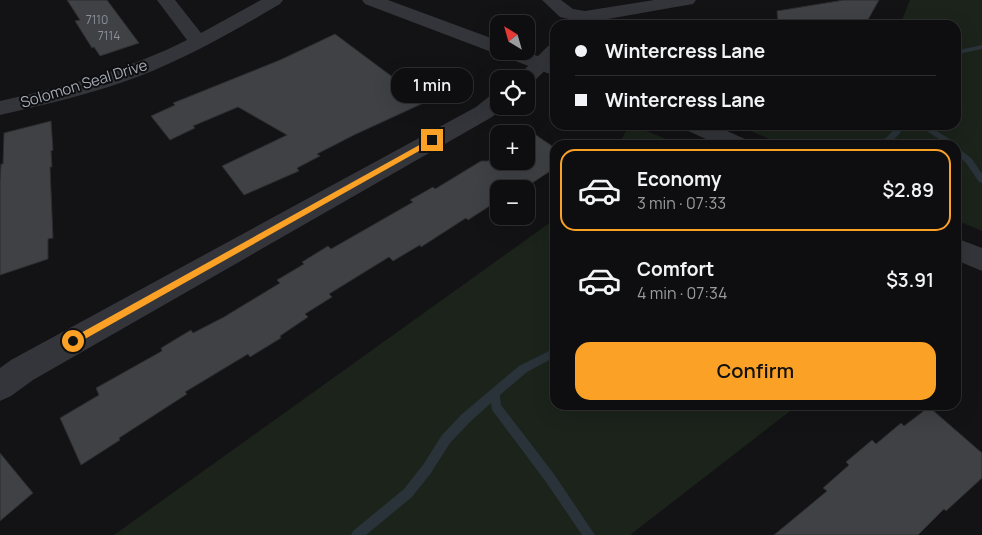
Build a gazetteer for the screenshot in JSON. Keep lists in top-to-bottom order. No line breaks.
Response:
{"streets":{"street":["Solomon Seal Drive"]},"house_numbers":["7110","7114"],"north":"top left","page":{"map_buttons":["+","−"],"banner":["Wintercress Lane","Wintercress Lane"],"bubble":"1 min","list":[{"name":"Economy","note":"3 min · 07:33","value":"$2.89"},{"name":"Comfort","note":"4 min · 07:34","value":"$3.91"}],"buttons":"Confirm"}}
